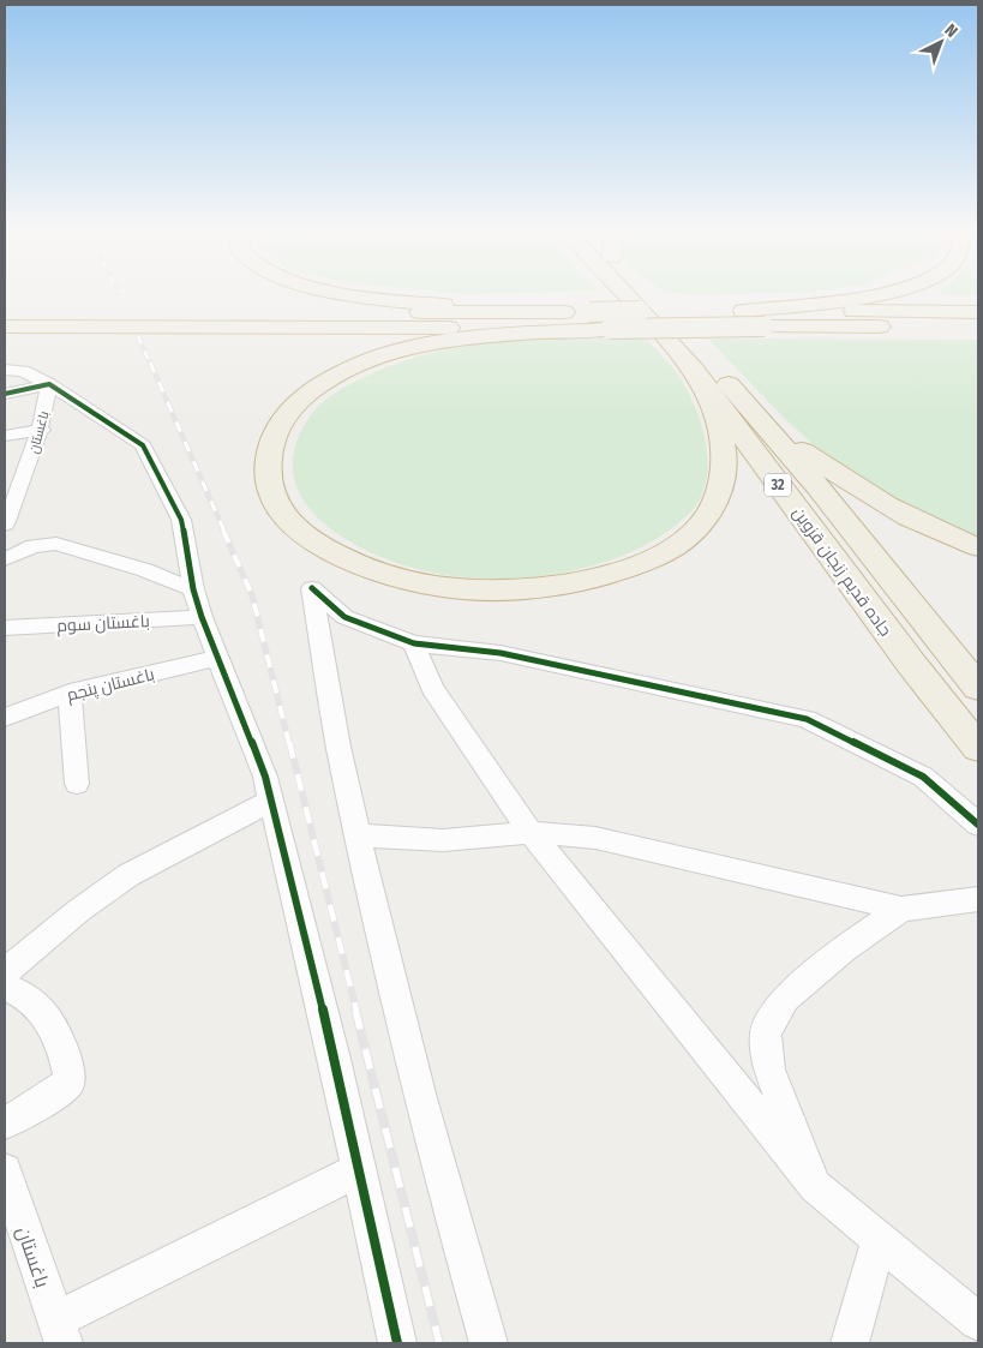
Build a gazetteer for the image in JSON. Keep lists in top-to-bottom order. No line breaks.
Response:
{"streets":{"highway":["32","جاده قدیم زنجان قزوین"],"street":["باغستان","باغستان سوم","باغستان پنجم"]},"north":"top right"}
